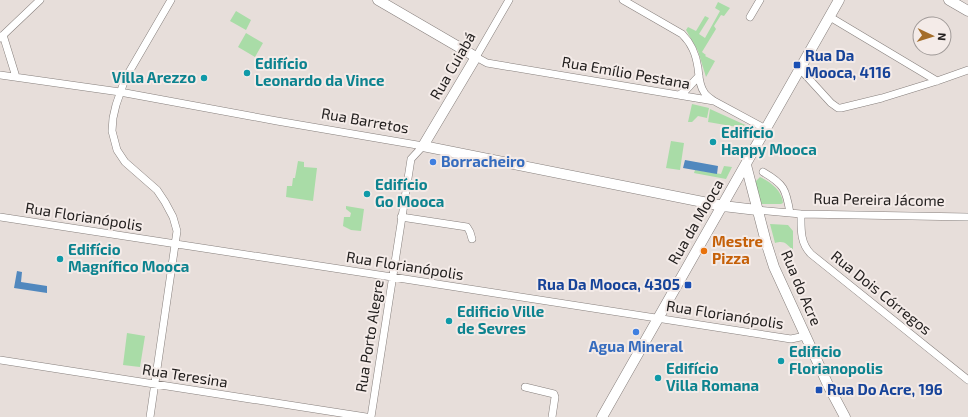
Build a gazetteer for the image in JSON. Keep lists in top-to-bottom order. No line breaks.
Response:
{"streets":{"main road":["Rua Cuiabá","Rua Barretos","Rua Pereira Jácome","Rua da Mooca","Rua do Acre"],"street":["Rua Emílio Pestana","Rua Florianópolis","Rua Dois Córregos","Rua Porto Alegre","Rua Teresina"]},"crossings":[["Rua Cuiabá","Rua Emílio Pestana"],["Rua Cuiabá","Rua Barretos"],["Rua Cuiabá","Rua Porto Alegre"],["Rua Emílio Pestana","Rua da Mooca"],["Rua Barretos","Rua Pereira Jácome"],["Rua Barretos","Rua da Mooca"],["Rua Barretos","Rua Porto Alegre"],["Rua Pereira Jácome","Rua da Mooca"],["Rua Pereira Jácome","Rua do Acre"],["Rua Pereira Jácome","Rua Dois Córregos"],["Rua Florianópolis","Rua da Mooca"],["Rua Florianópolis","Rua do Acre"],["Rua Florianópolis","Rua Porto Alegre"],["Rua da Mooca","Rua do Acre"]],"places":{"transit":["Rua Da Mooca, 4116","Rua Da Mooca, 4305","Rua Do Acre, 196"],"other":["Edifício Leonardo da Vince","Villa Arezzo","Edifício Happy Mooca","Borracheiro","Edifício Go Mooca","Mestre Pizza","Edifício Magnífico Mooca","Edificio Ville de Sevres","Agua Mineral","Edificio Florianopolis","Edifício Villa Romana"]},"north":"right"}
